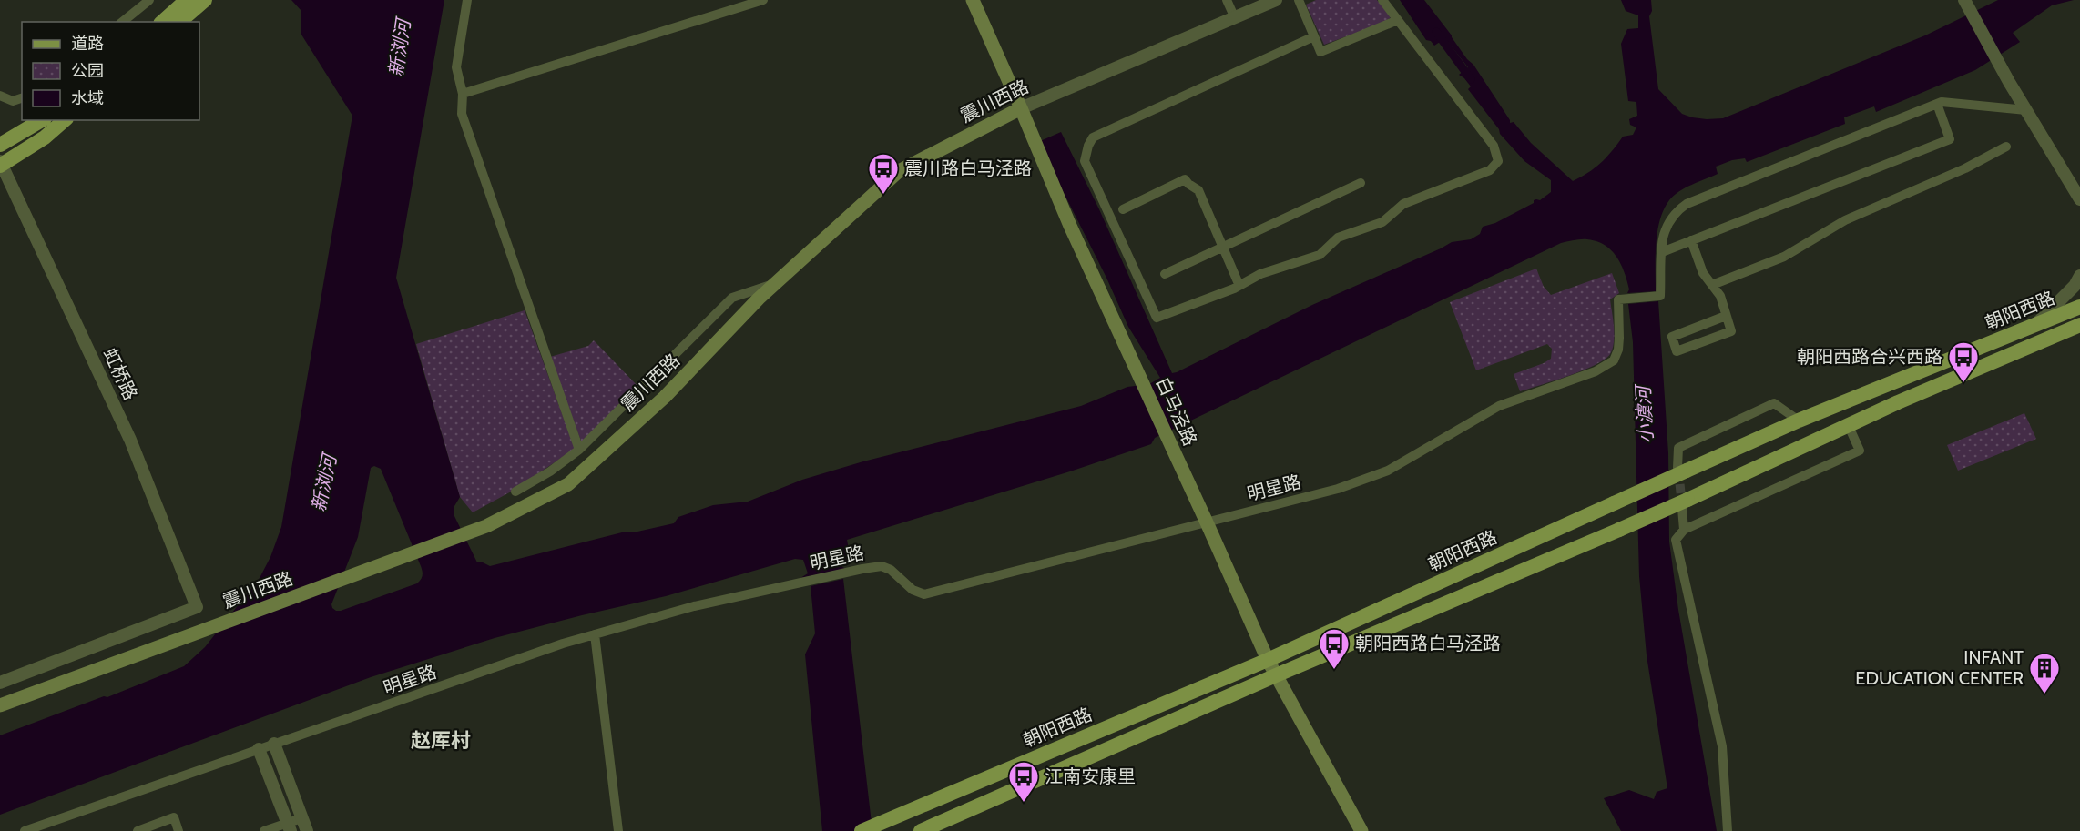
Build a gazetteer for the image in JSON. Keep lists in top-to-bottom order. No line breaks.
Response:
{"streets":{"main road":["震川西路","朝阳西路","白马泾路"],"street":["虹桥路","明星路"]},"crossings":[["震川西路","白马泾路"],["朝阳西路","白马泾路"],["白马泾路","明星路"]],"districts":["赵厍村"],"water":["新浏河","小澞河"],"places":{"bus stop":["震川路白马泾路","朝阳西路合兴西路","朝阳西路白马泾路","江南安康里"],"building":["INFANT EDUCATION CENTER"]},"legend":["道路","公园","水域"]}
